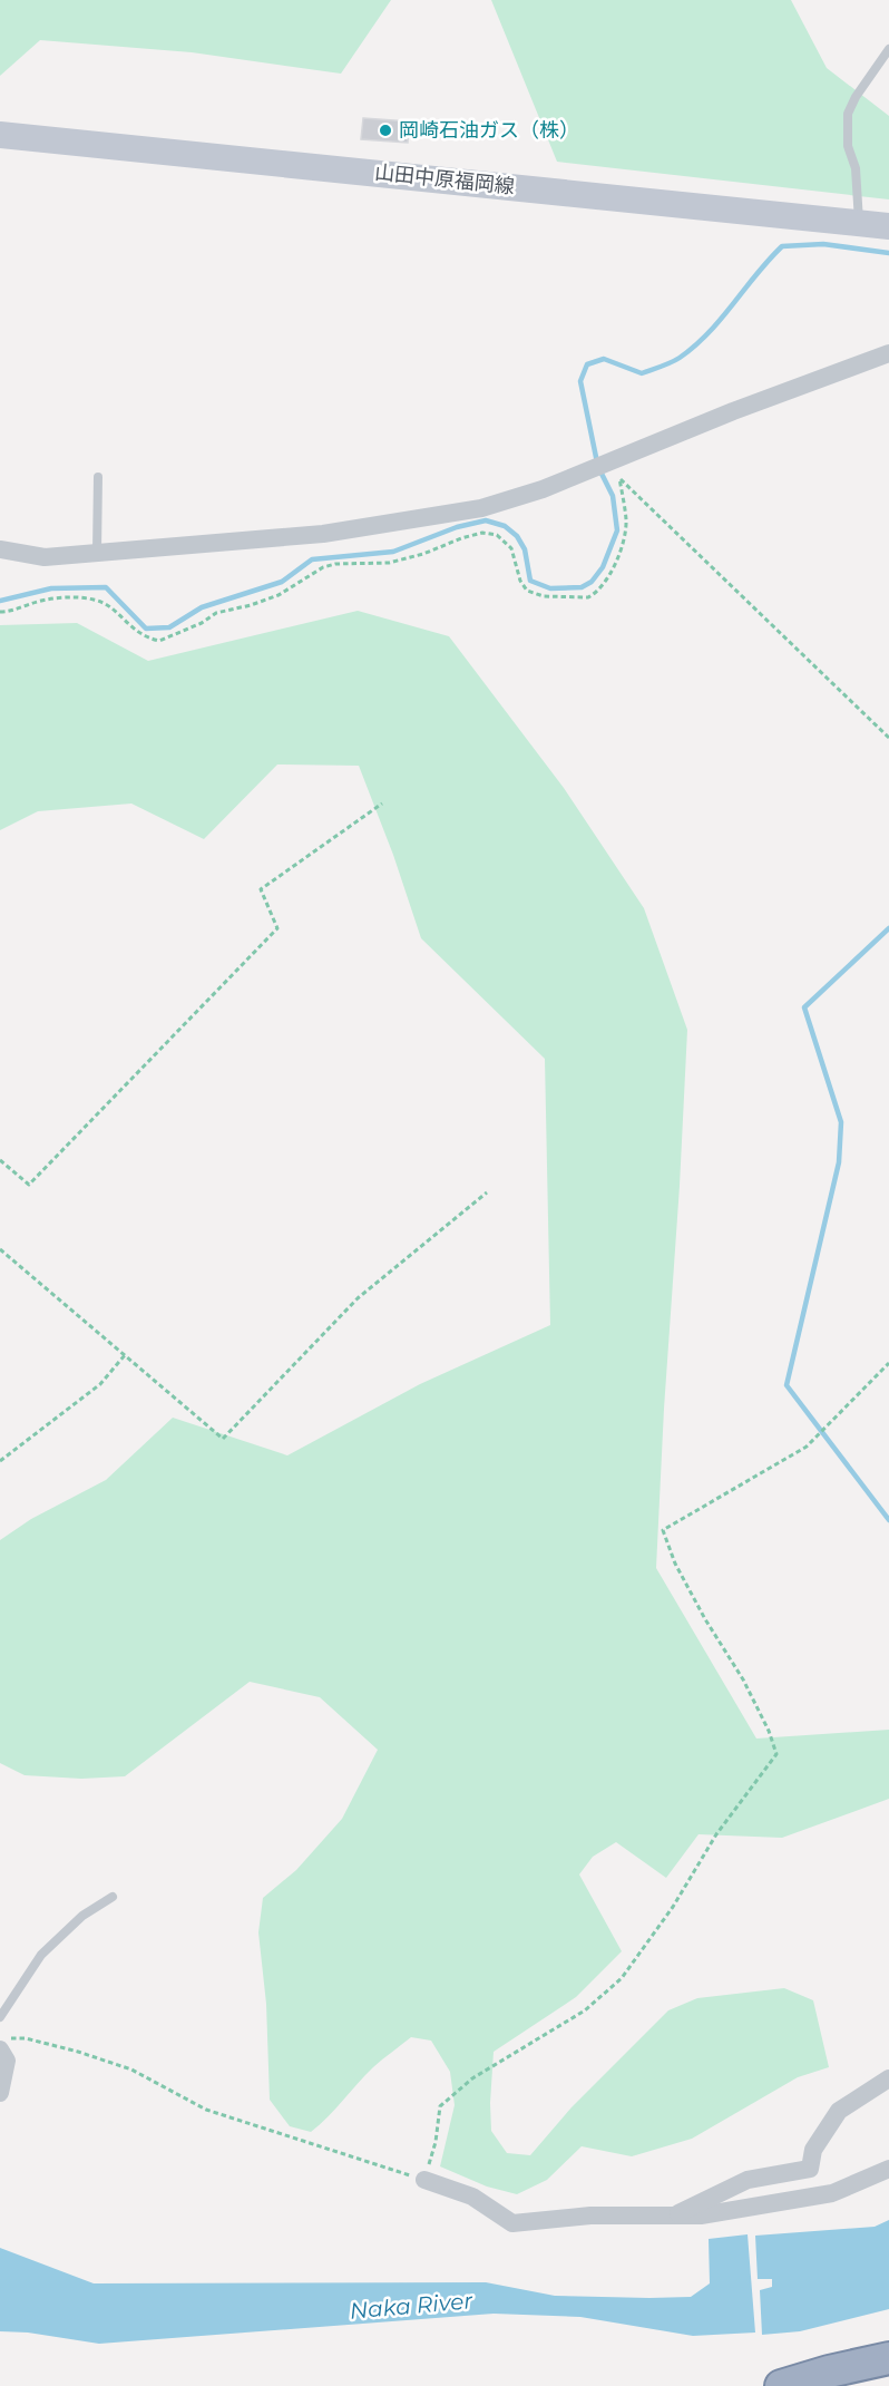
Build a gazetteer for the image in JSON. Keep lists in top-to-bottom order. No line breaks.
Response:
{"streets":{"main road":["山田中原福岡線"]},"water":["Naka River"],"places":["岡崎石油ガス（株）"]}
